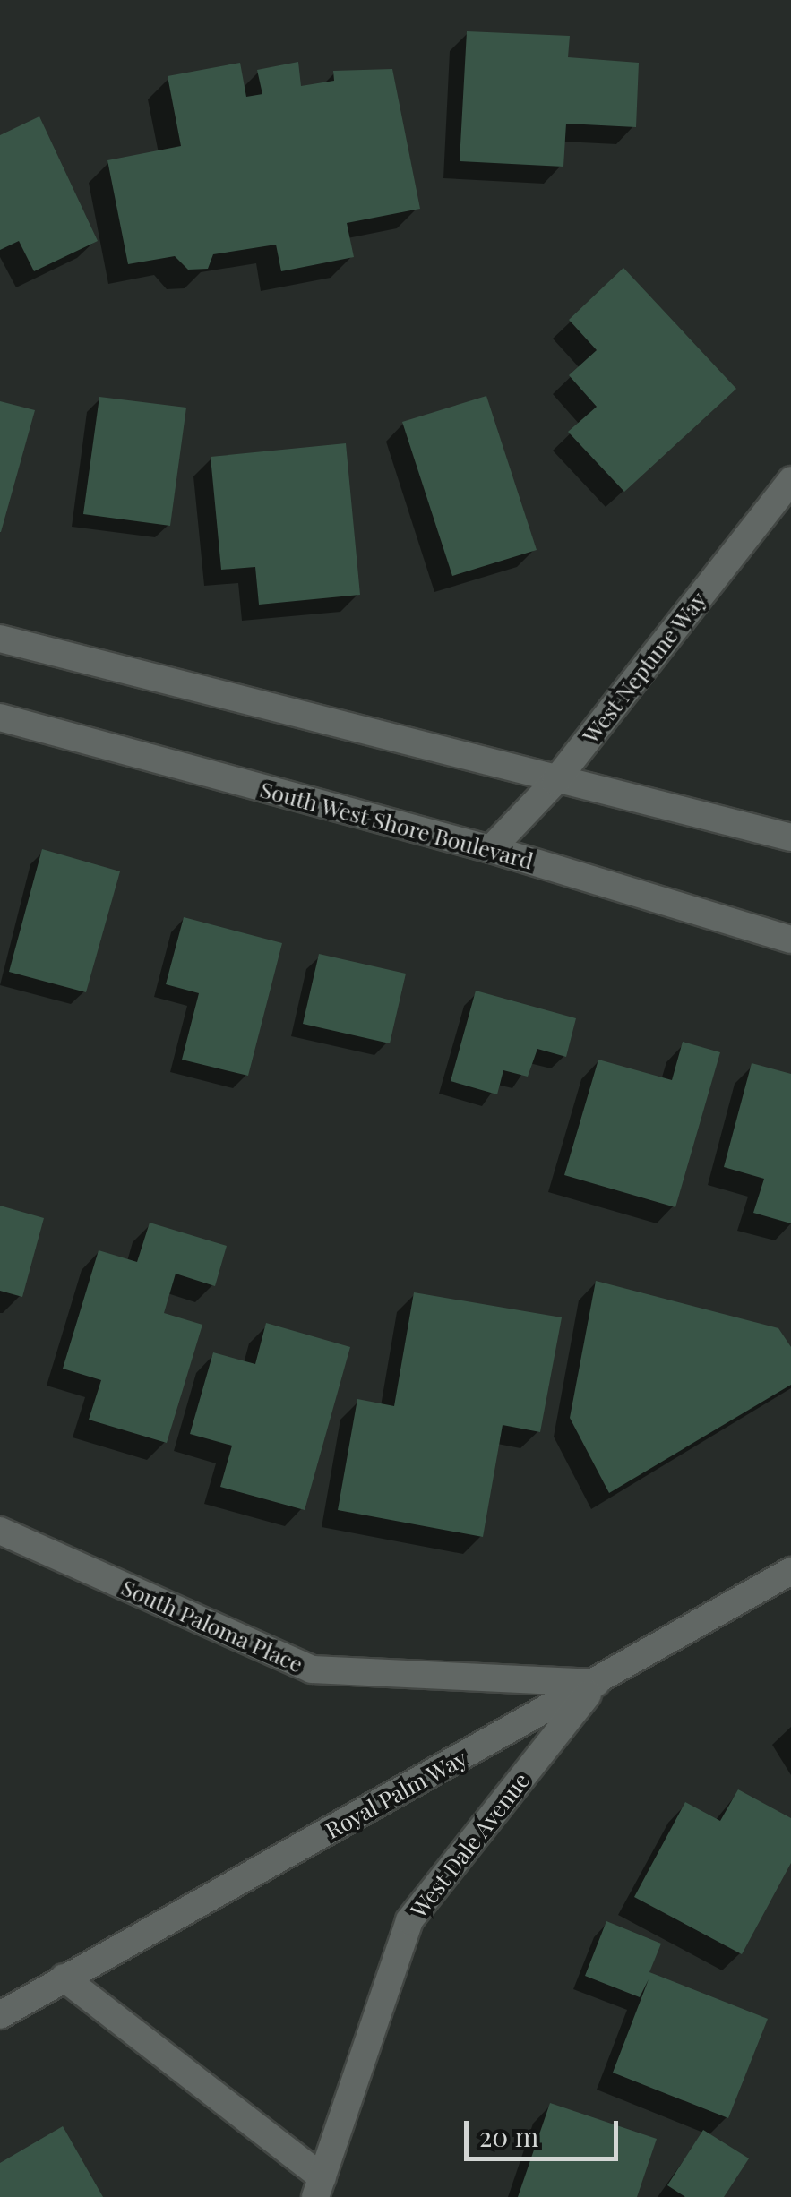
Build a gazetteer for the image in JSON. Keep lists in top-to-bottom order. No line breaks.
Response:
{"streets":{"street":["West Neptune Way","South West Shore Boulevard","South Paloma Place","Royal Palm Way","West Dale Avenue"]},"crossings":[["West Neptune Way","South West Shore Boulevard"],["South Paloma Place","Royal Palm Way"],["South Paloma Place","West Dale Avenue"],["Royal Palm Way","West Dale Avenue"]],"scale_bar":"20 m"}
